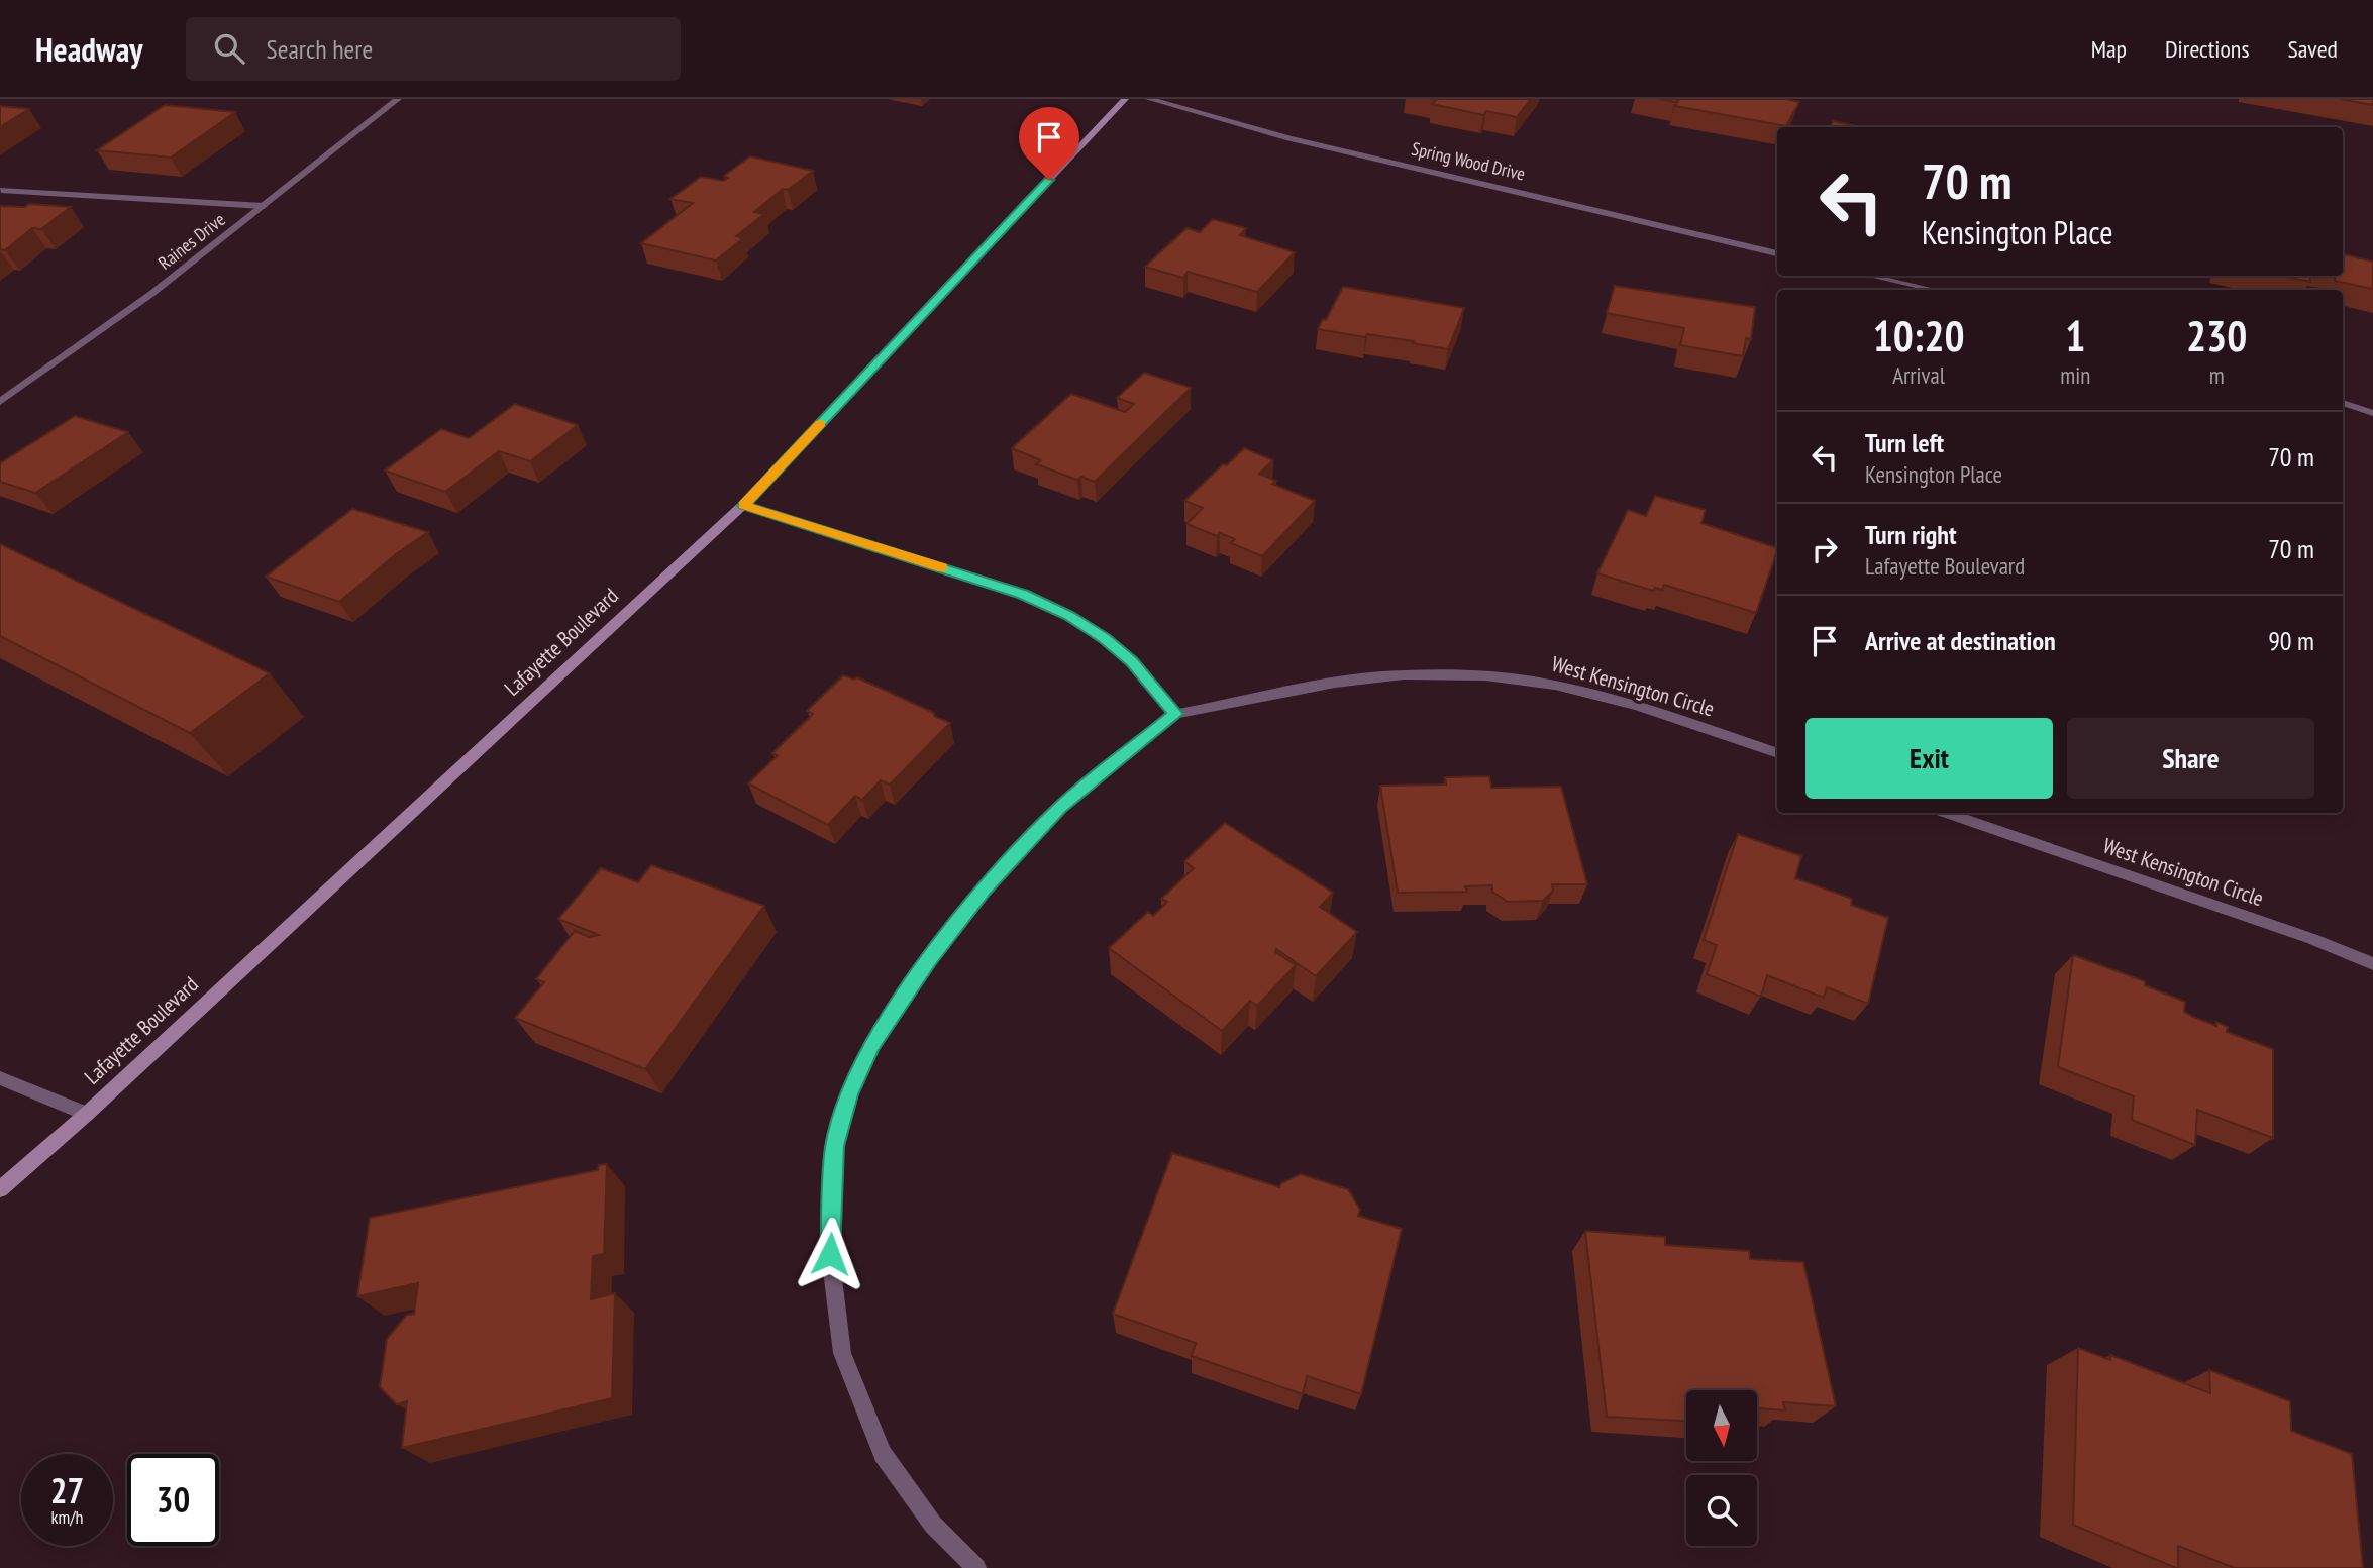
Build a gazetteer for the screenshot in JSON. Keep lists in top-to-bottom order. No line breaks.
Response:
{"streets":{"main road":["Lafayette Boulevard"],"street":["Spring Wood Drive","Raines Drive","West Kensington Circle"]},"north":"bottom","page":{"header":"Headway","search":"Search here","nav":["Map","Directions","Saved"],"turn":["70 m","Kensington Place"],"eta":["10:20","Arrival","1","min","230","m"],"list":[{"name":"Turn left","note":"Kensington Place","value":"70 m"},{"name":"Turn right","note":"Lafayette Boulevard","value":"70 m"},{"name":"Arrive at destination","value":"90 m"}],"buttons":["Exit","Share"],"speed":"27 km/h","limit":"30"}}
